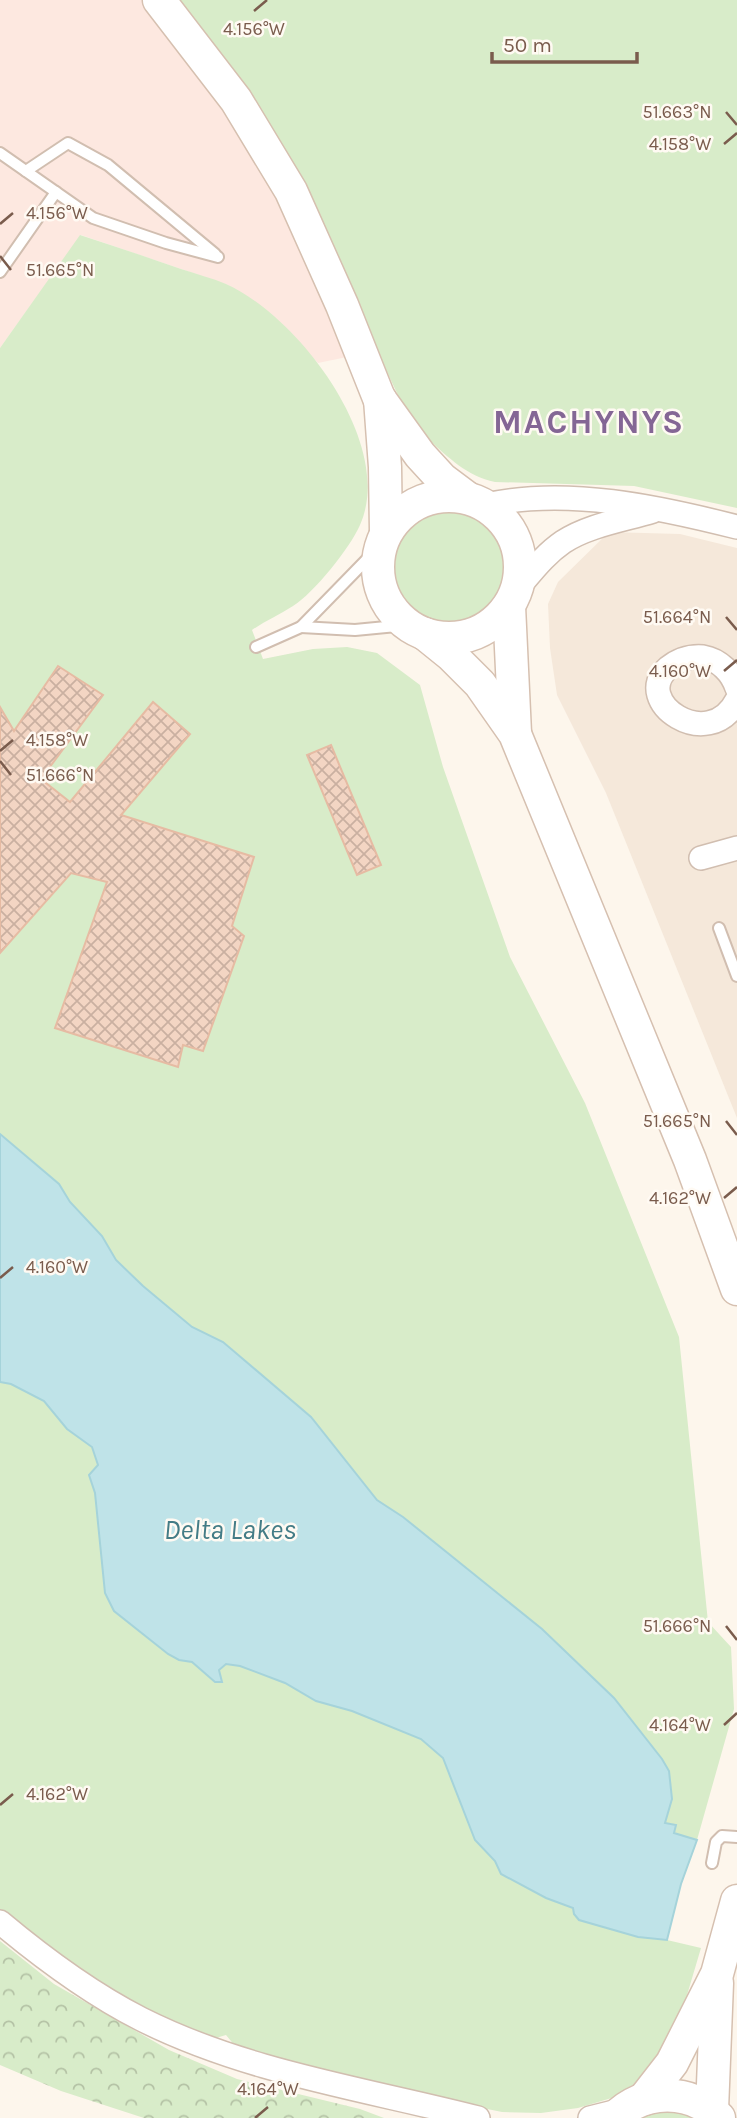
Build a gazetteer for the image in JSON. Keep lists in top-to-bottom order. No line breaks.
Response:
{"districts":["MACHYNYS"],"water":["Delta Lakes"],"scale_bar":"50 m","coordinates":["4.156°W","51.663°N","4.158°W","51.665°N","51.664°N","4.160°W","51.666°N","4.162°W","4.164°W"]}
